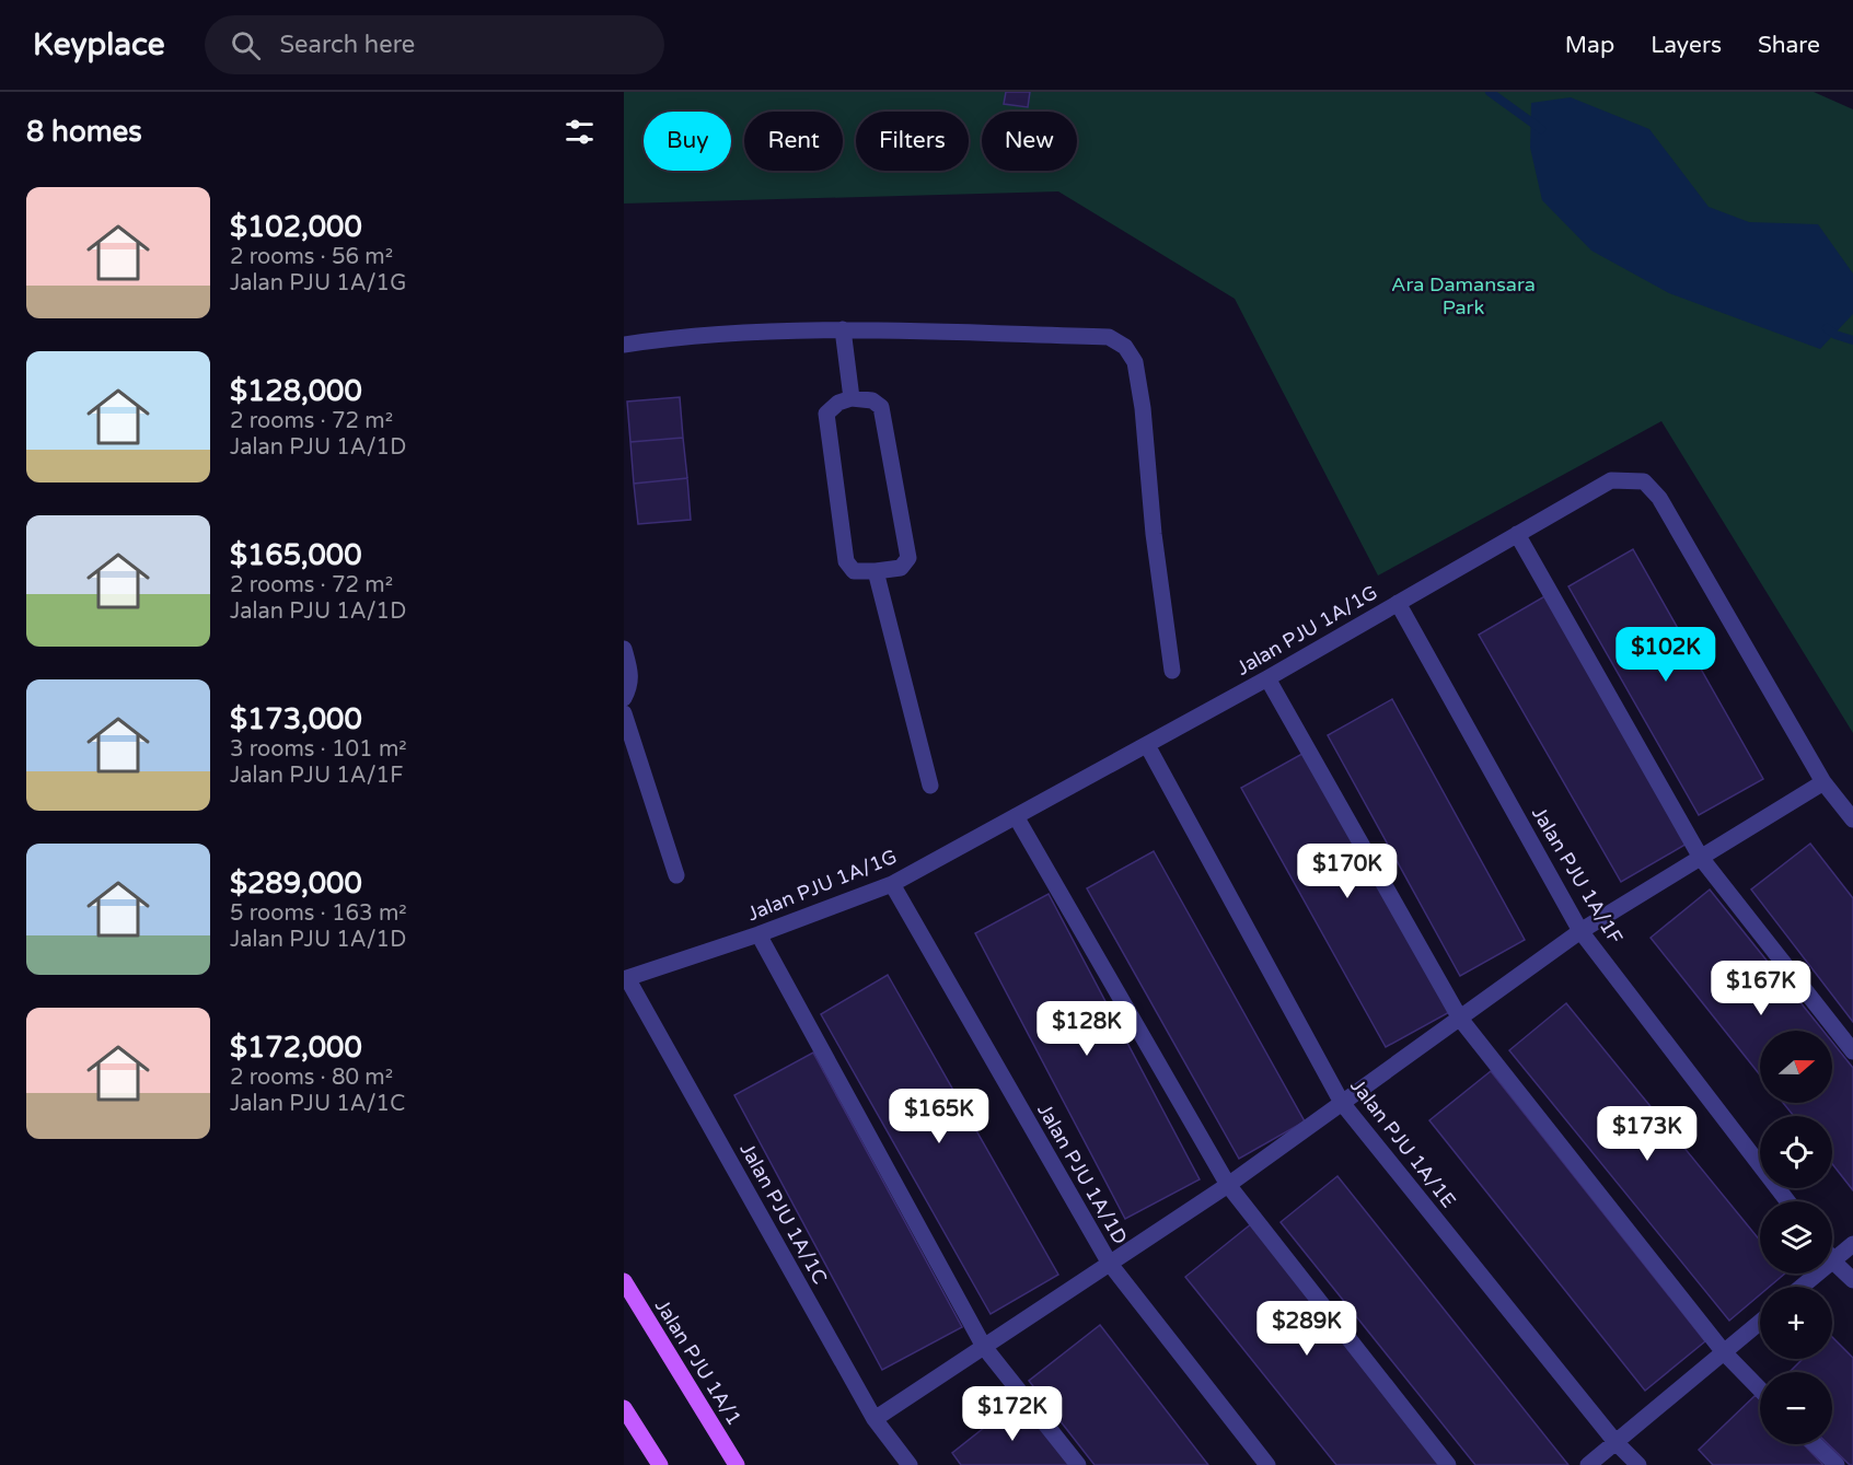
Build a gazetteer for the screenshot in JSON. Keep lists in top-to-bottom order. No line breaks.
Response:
{"streets":{"main road":["Jalan PJU 1A/1"],"street":["Jalan PJU 1A/1G","Jalan PJU 1A/1F","Jalan PJU 1A/1E","Jalan PJU 1A/1D","Jalan PJU 1A/1C"]},"crossings":[["Jalan PJU 1A/1G","Jalan PJU 1A/1F"],["Jalan PJU 1A/1G","Jalan PJU 1A/1E"],["Jalan PJU 1A/1G","Jalan PJU 1A/1D"],["Jalan PJU 1A/1G","Jalan PJU 1A/1C"]],"parks":["Ara Damansara Park"],"north":"right","page":{"header":"Keyplace","search":"Search here","nav":["Map","Layers","Share"],"heading":"8 homes","chip":["Buy","Rent","Filters","New"],"list":[{"name":"$102,000","note":"2 rooms · 56 m² · Jalan PJU 1A/1G"},{"name":"$128,000","note":"2 rooms · 72 m² · Jalan PJU 1A/1D"},{"name":"$165,000","note":"2 rooms · 72 m² · Jalan PJU 1A/1D"},{"name":"$173,000","note":"3 rooms · 101 m² · Jalan PJU 1A/1F"},{"name":"$289,000","note":"5 rooms · 163 m² · Jalan PJU 1A/1D"},{"name":"$172,000","note":"2 rooms · 80 m² · Jalan PJU 1A/1C"}],"price":["$102K","$170K","$167K","$128K","$165K","$173K","$289K","$172K"],"map_buttons":["+","−"]}}
